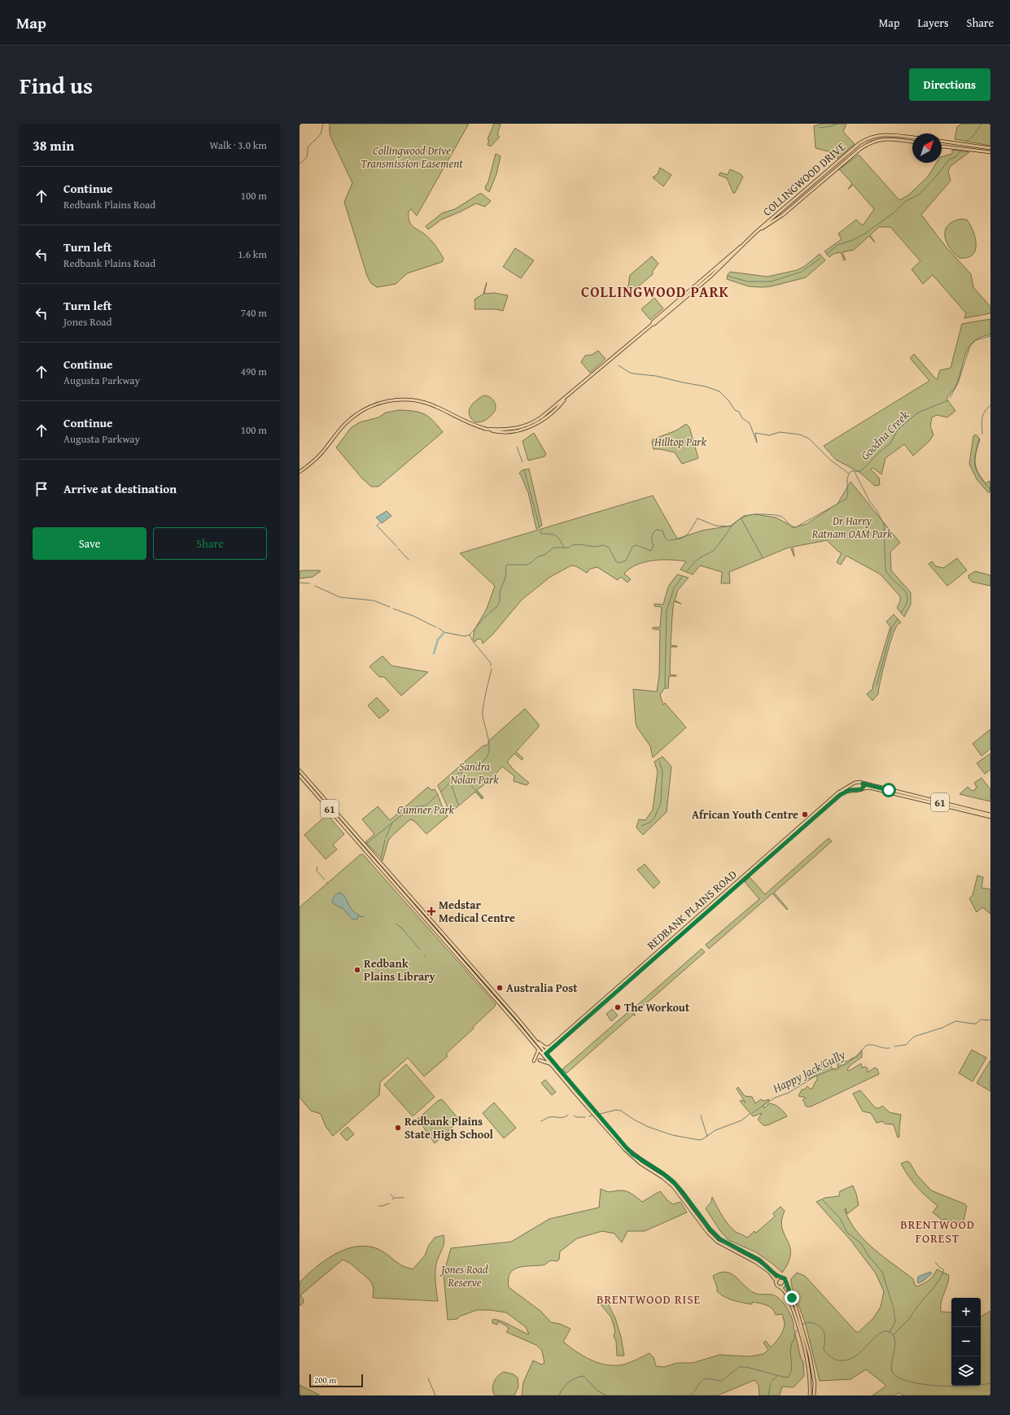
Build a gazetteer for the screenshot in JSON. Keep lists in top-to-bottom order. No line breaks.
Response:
{"streets":{"main road":["COLLINGWOOD DRIVE","61","REDBANK PLAINS ROAD"]},"crossings":[["61","REDBANK PLAINS ROAD"]],"districts":["COLLINGWOOD PARK","BRENTWOOD FOREST","BRENTWOOD RISE"],"water":["Goodna Creek","Happy Jack Gully"],"parks":["Collingwood Drive Transmission Easement","Hilltop Park","Dr Harry Ratnam OAM Park","Sandra Nolan Park","Cumner Park","Jones Road Reserve"],"places":{"other":["African Youth Centre","Redbank Plains Library","Australia Post","The Workout","Redbank Plains State High School"],"health":["Medstar Medical Centre"]},"scale_bar":"200 m","north":"top right","page":{"header":"Map","nav":["Map","Layers","Share"],"title":"Find us","buttons":["Directions",["Save","Share"]],"heading":["38 min","Walk · 3.0 km"],"list":[["Continue","Redbank Plains Road","100 m"],["Turn left","Redbank Plains Road","1.6 km"],["Turn left","Jones Road","740 m"],["Continue","Augusta Parkway","490 m"],["Continue","Augusta Parkway","100 m"],"Arrive at destination"],"map_buttons":["+","−"],"scale":"200 m"}}
